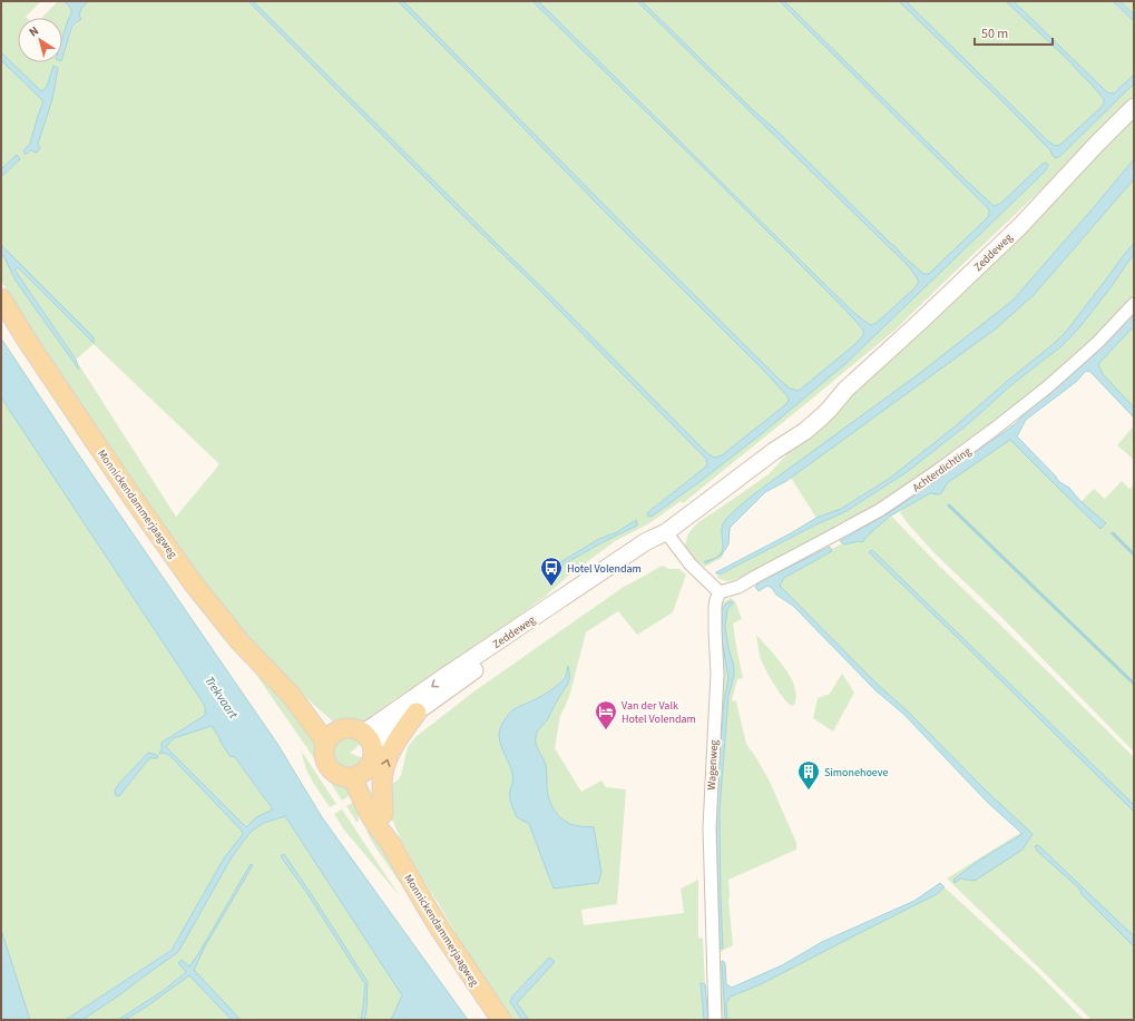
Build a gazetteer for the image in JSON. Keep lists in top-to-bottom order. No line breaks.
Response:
{"streets":{"main road":["Zeddeweg","Monnickendammerjaagweg"],"street":["Achterdichting","Wagenweg"]},"crossings":[["Zeddeweg","Monnickendammerjaagweg"],["Achterdichting","Wagenweg"]],"water":["Trekvaart"],"places":{"bus stop":["Hotel Volendam"],"hotel":["Van der Valk Hotel Volendam"],"building":["Simonehoeve"]},"scale_bar":"50 m","north":"top left"}
